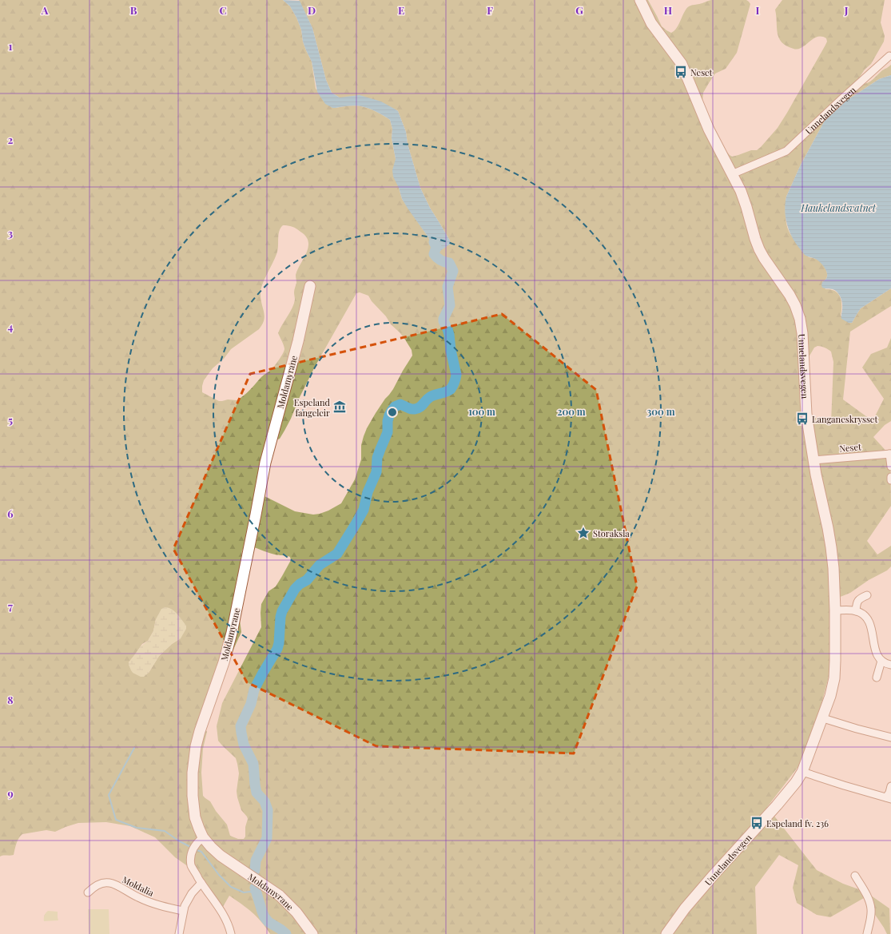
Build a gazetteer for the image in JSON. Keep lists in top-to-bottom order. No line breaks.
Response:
{"streets":{"main road":["Unnelandsvegen","Moldamyrane"],"street":["Neset","Moldalia"]},"crossings":[["Unnelandsvegen","Neset"]],"water":["Haukelandsvatnet"],"places":{"bus stop":["Neset","Langaneskrysset","Espeland fv. 236"],"museum":["Espeland fangeleir"],"place":["Storaksla"]},"grid":{"columns":["A","B","C","D","E","F","G","H","I","J"],"rows":["1","2","3","4","5","6","7","8","9"]},"rings":["100 m","200 m","300 m"]}
